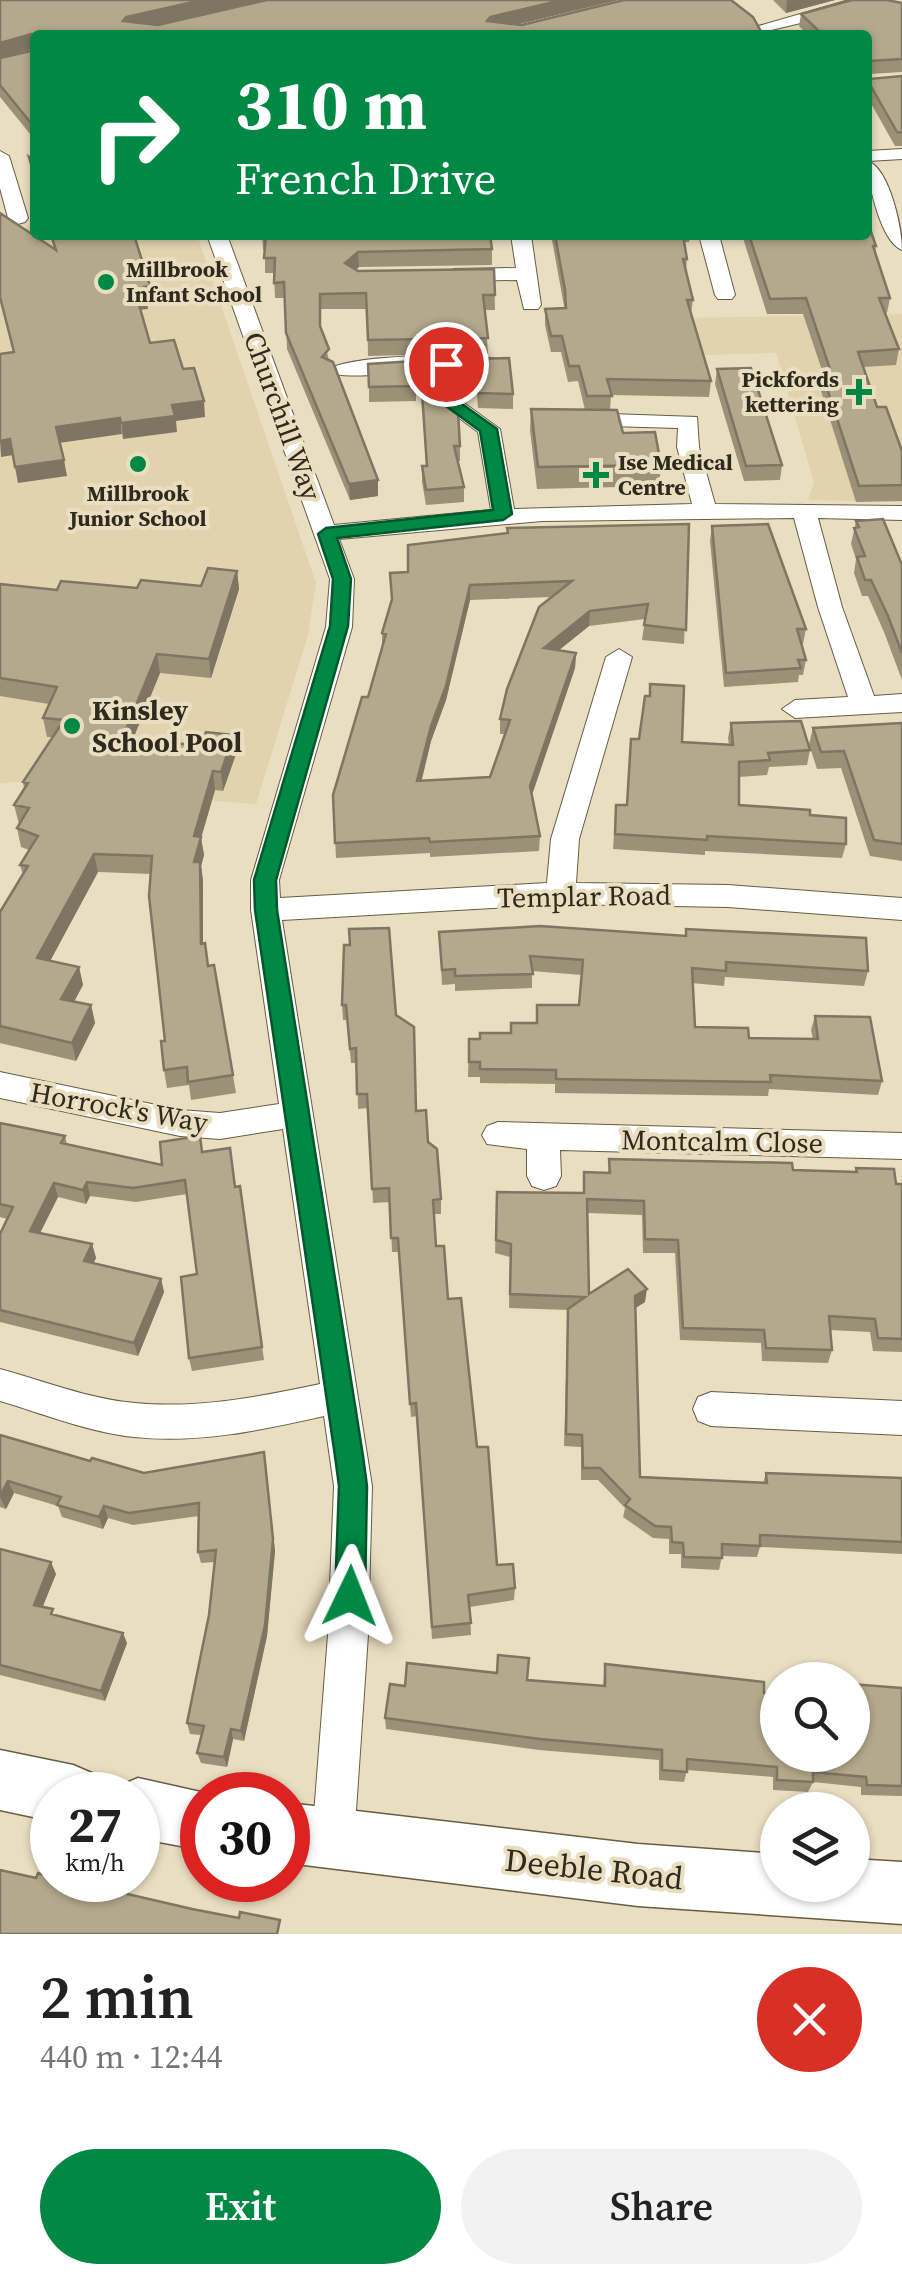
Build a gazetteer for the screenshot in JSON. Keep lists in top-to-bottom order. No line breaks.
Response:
{"streets":{"street":["Churchill Way","Templar Road","Horrock's Way","Montcalm Close","Deeble Road"]},"crossings":[["Churchill Way","Templar Road"],["Churchill Way","Horrock's Way"],["Churchill Way","Deeble Road"]],"places":{"other":["Millbrook Infant School","Millbrook Junior School","Kinsley School Pool"],"health":["Pickfords kettering","Ise Medical Centre"]},"page":{"turn":["310 m","French Drive"],"speed":"27 km/h","limit":"30","heading":["2 min","440 m · 12:44"],"buttons":["Exit","Share"]}}
